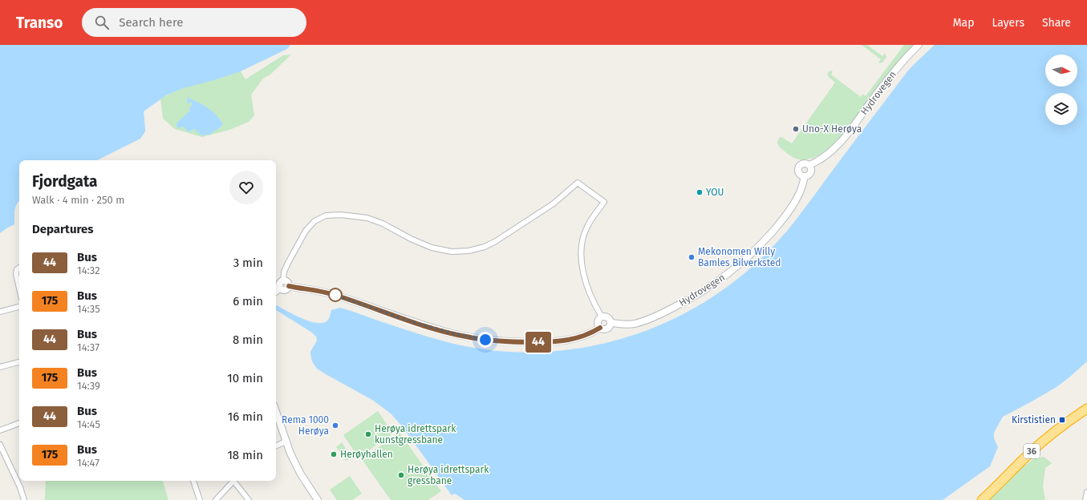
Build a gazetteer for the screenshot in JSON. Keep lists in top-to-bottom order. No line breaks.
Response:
{"streets":{"highway":["36"],"street":["Hydrovegen"]},"places":{"other":["Uno-X Herøya","YOU","Mekonomen Willy Bamles Bilverksted","Rema 1000 Herøya","Herøya idrettspark kunstgressbane","Herøyhallen","Herøya idrettspark gressbane"],"transit":["Kirstistien"]},"lines":["bus line 44"],"north":"right","page":{"header":"Transo","search":"Search here","nav":["Map","Layers","Share"],"on_map":"44","heading":[["Fjordgata","Walk · 4 min · 250 m"],"Departures"],"list":[{"mark":"44","name":"Bus","note":"14:32","value":"3 min"},{"mark":"175","name":"Bus","note":"14:35","value":"6 min"},{"mark":"44","name":"Bus","note":"14:37","value":"8 min"},{"mark":"175","name":"Bus","note":"14:39","value":"10 min"},{"mark":"44","name":"Bus","note":"14:45","value":"16 min"},{"mark":"175","name":"Bus","note":"14:47","value":"18 min"}]}}
